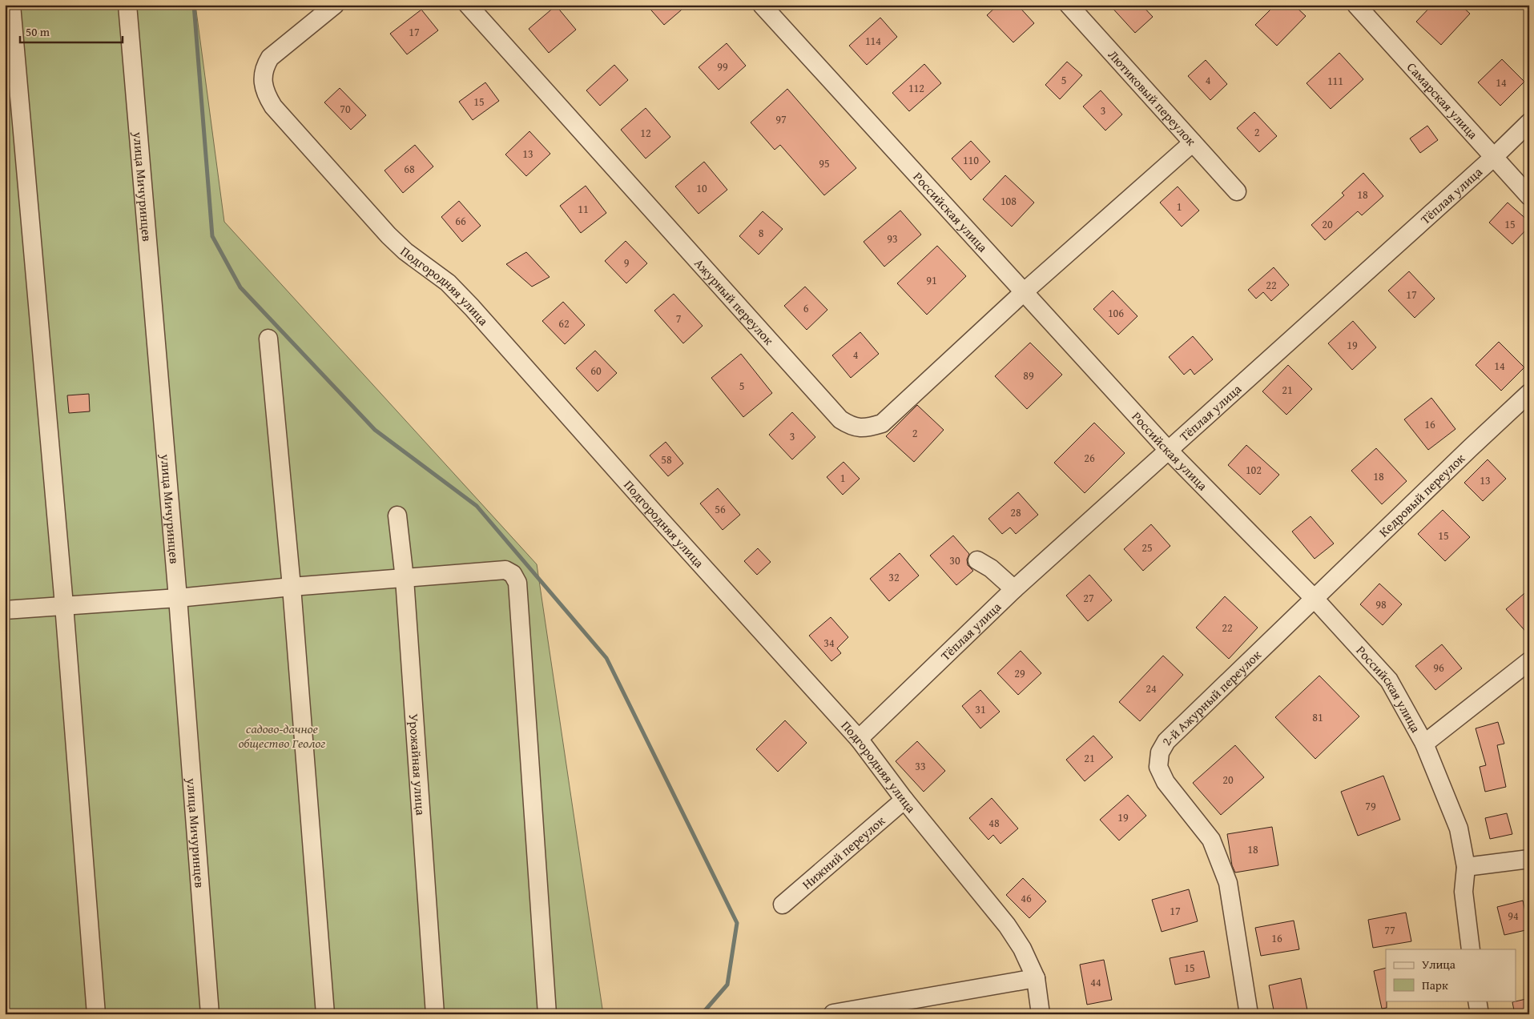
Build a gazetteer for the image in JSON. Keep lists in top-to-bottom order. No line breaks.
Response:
{"streets":{"street":["Лютиковый переулок","Самарская улица","улица Мичуринцев","Тёплая улица","Российская улица","Подгородняя улица","Ажурный переулок","Кедровый переулок","2-й Ажурный переулок","Урожайная улица","Нижний переулок"]},"crossings":[["Лютиковый переулок","Ажурный переулок"],["Самарская улица","Тёплая улица"],["Тёплая улица","Российская улица"],["Тёплая улица","Подгородняя улица"],["Российская улица","Ажурный переулок"],["Российская улица","Кедровый переулок"],["Российская улица","2-й Ажурный переулок"],["Подгородняя улица","Нижний переулок"],["Кедровый переулок","2-й Ажурный переулок"]],"parks":["садово-дачное общество Геолог"],"house_numbers":["17","114","99","5","4","111","14","112","15","70","3","97","2","12","13","110","95","68","10","18","108","1","11","66","20","15","8","93","9","91","22","17","6","106","7","62","19","4","14","60","89","5","21","16","2","3","26","58","102","18","1","13","56","28","15","25","30","32","27","98","22","34","96","29","24","31","81","21","33","20","79","19","48","18","46","17","94","77","16","15","44"],"legend":["Улица","Парк"],"scale_bar":"50 m"}
